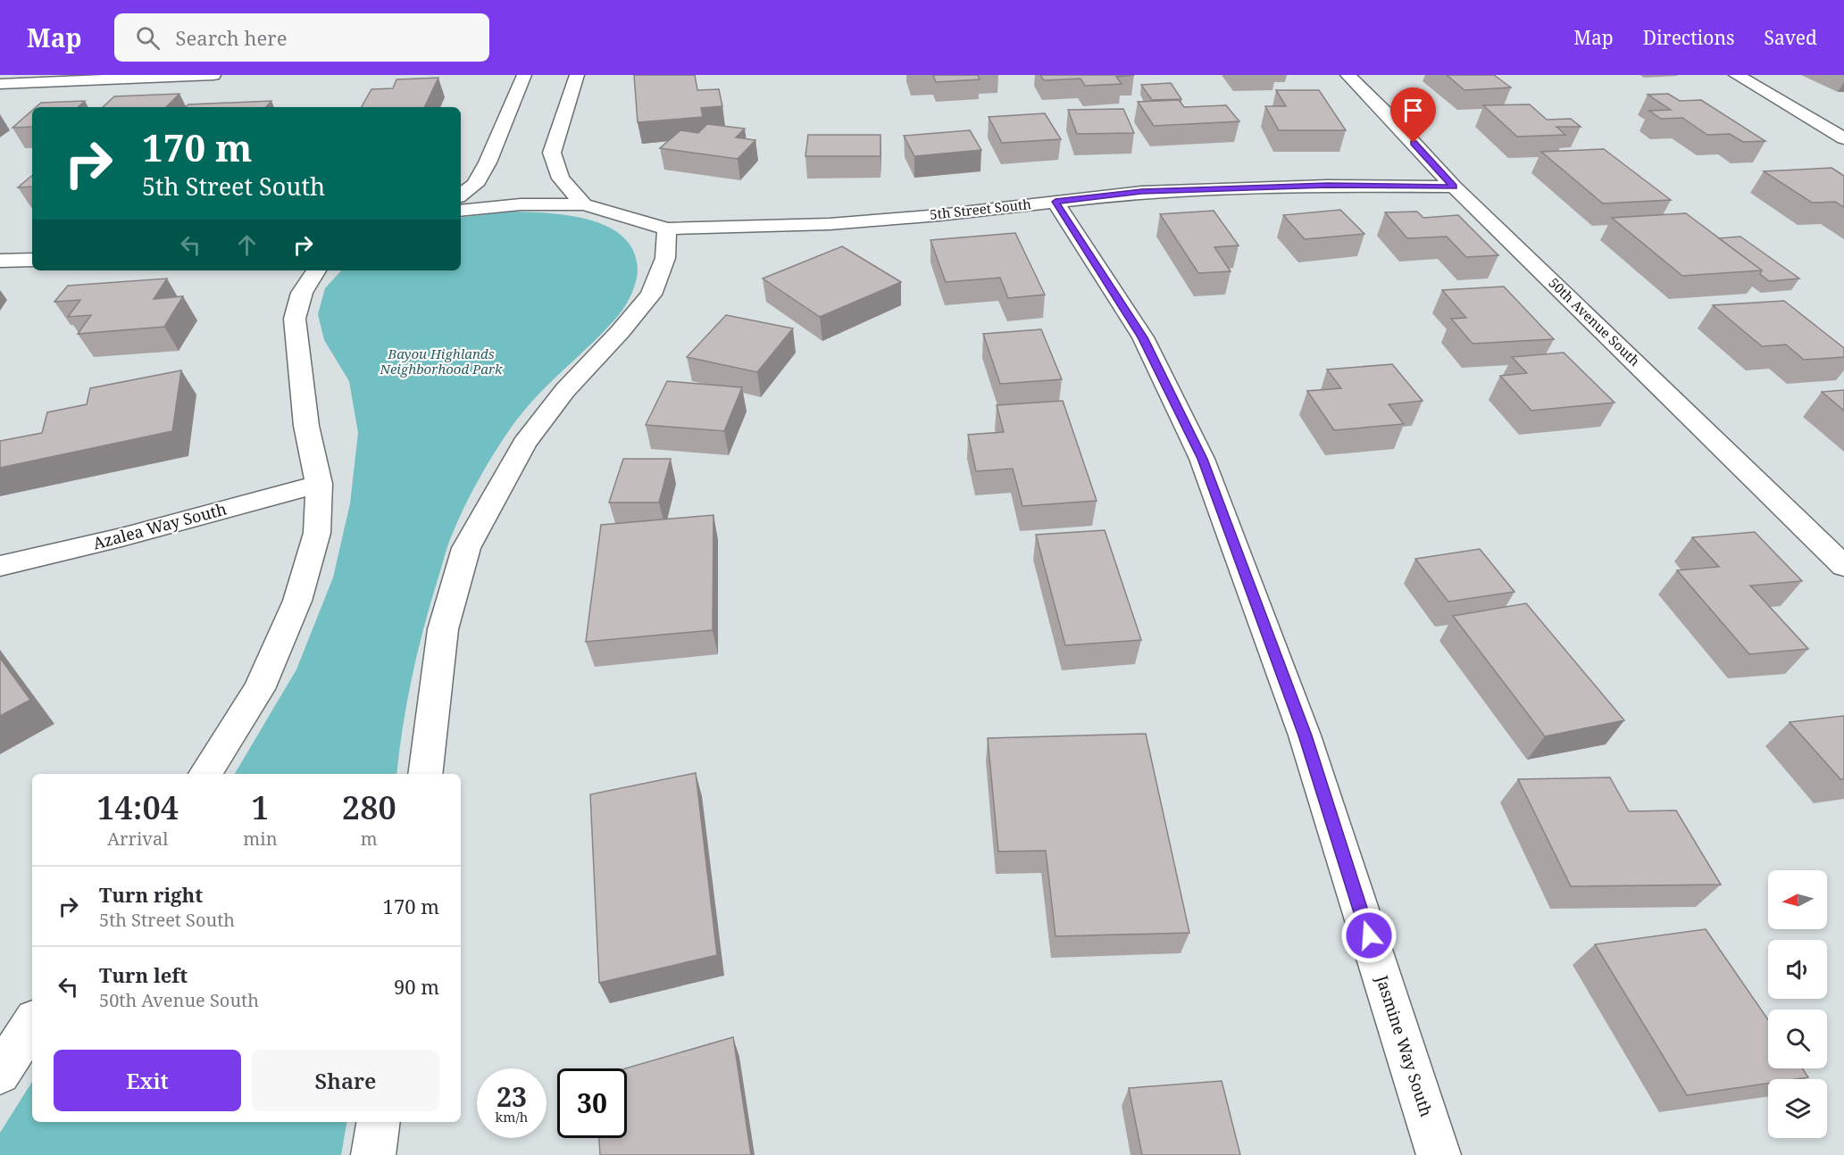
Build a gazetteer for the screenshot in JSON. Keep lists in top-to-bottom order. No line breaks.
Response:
{"streets":{"street":["5th Street South","50th Avenue South","Azalea Way South","Jasmine Way South"]},"crossings":[["5th Street South","50th Avenue South"],["5th Street South","Jasmine Way South"]],"parks":["Bayou Highlands Neighborhood Park"],"north":"left","page":{"header":"Map","search":"Search here","nav":["Map","Directions","Saved"],"turn":["170 m","5th Street South"],"eta":["14:04","Arrival","1","min","280","m"],"list":[{"name":"Turn right","note":"5th Street South","value":"170 m"},{"name":"Turn left","note":"50th Avenue South","value":"90 m"}],"buttons":["Exit","Share"],"speed":"23 km/h","limit":"30"}}
